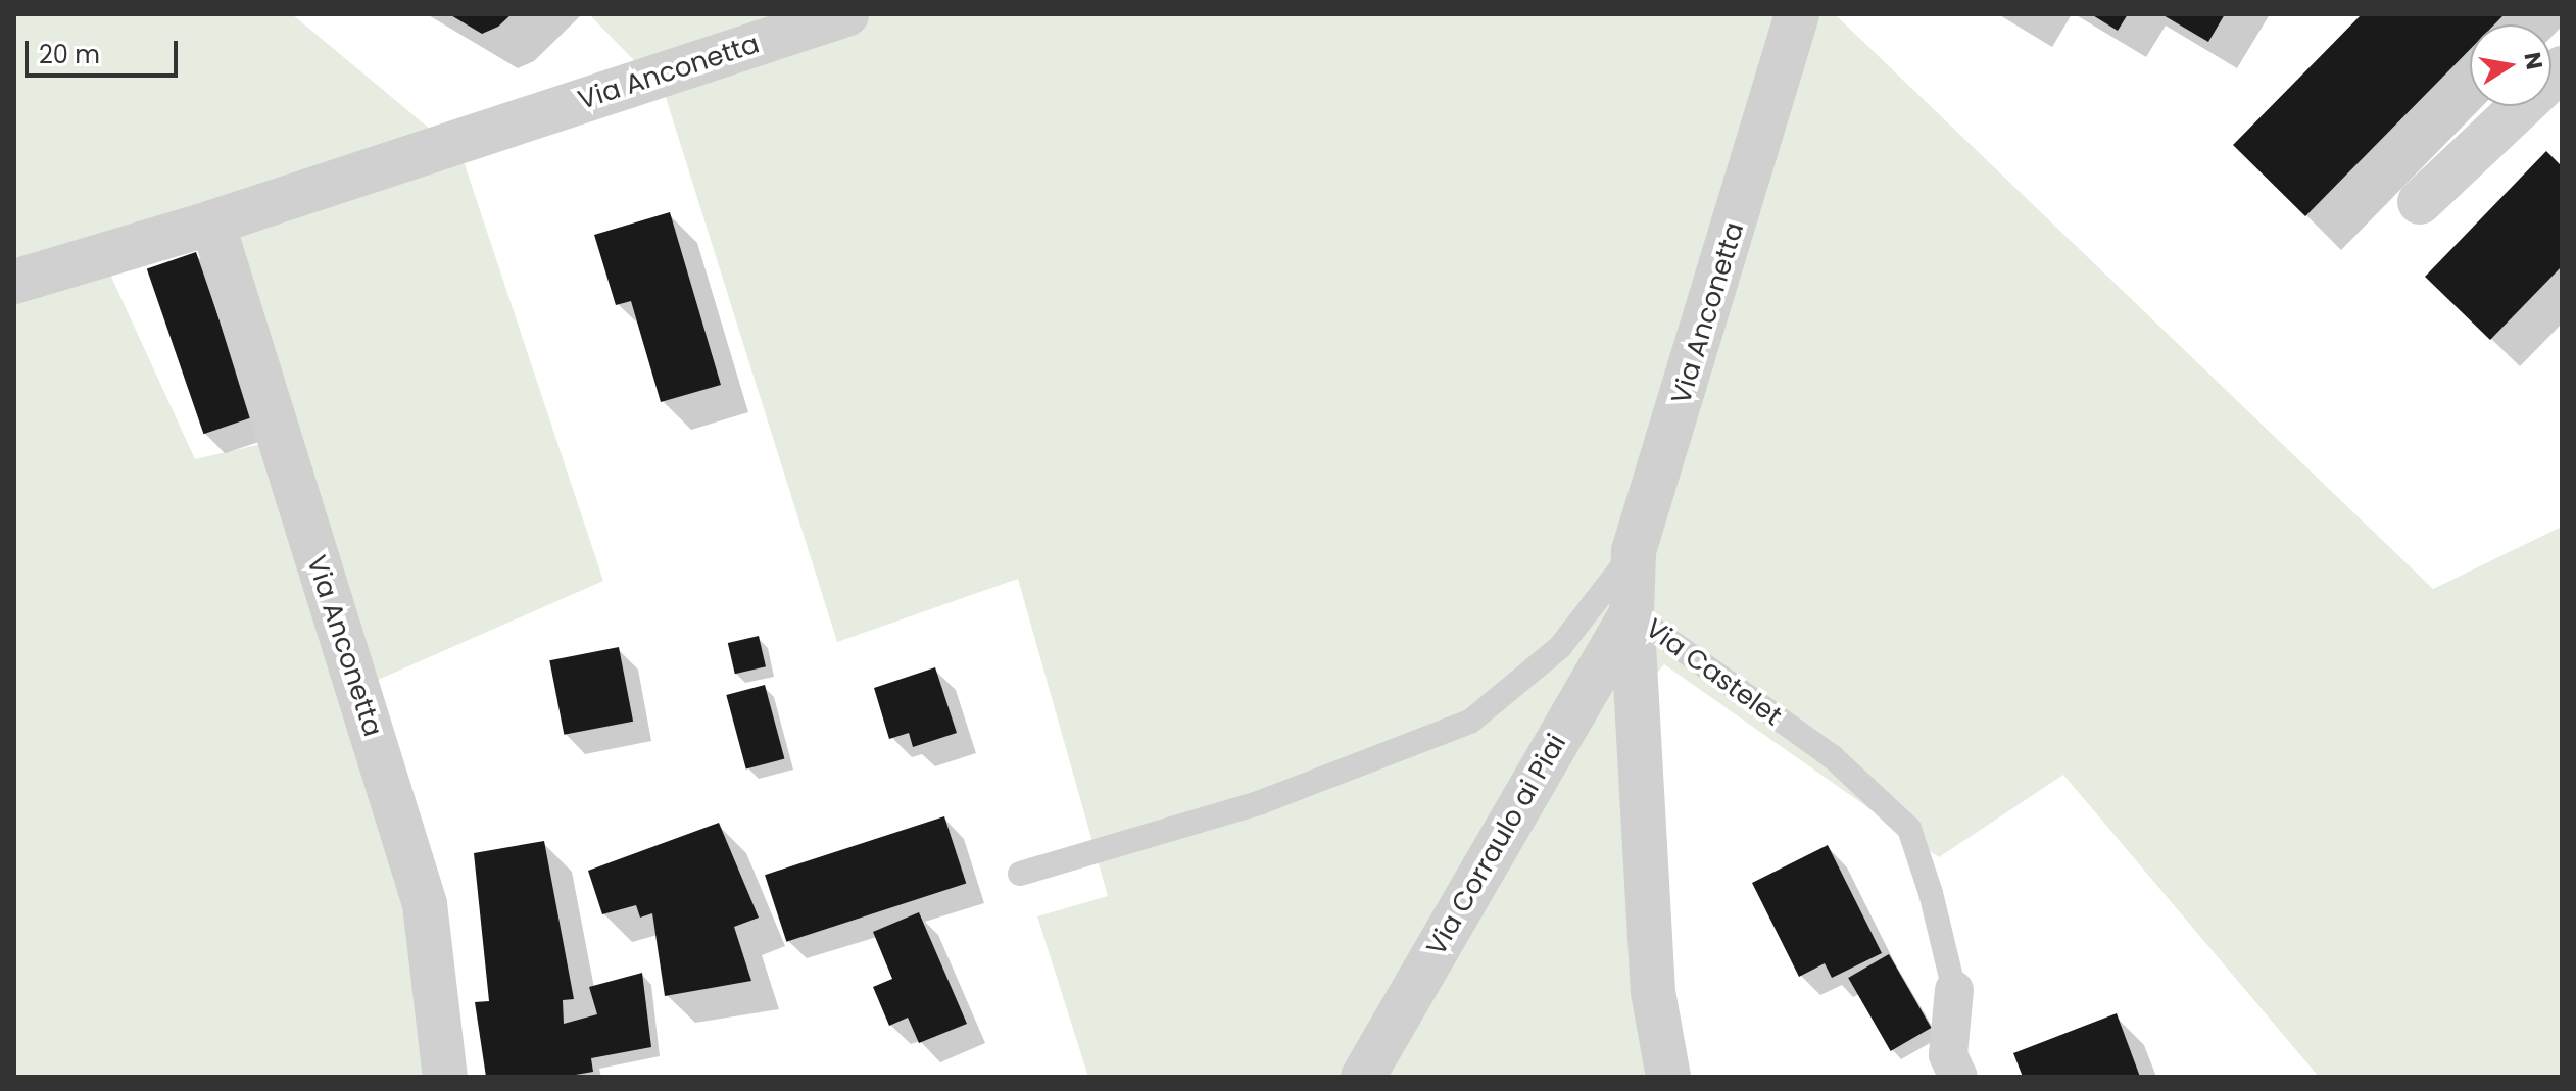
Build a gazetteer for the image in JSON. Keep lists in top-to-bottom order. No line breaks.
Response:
{"streets":{"street":["Via Anconetta","Via Castelet","Via Corraulo ai Piai"]},"crossings":[["Via Anconetta","Via Castelet"],["Via Anconetta","Via Corraulo ai Piai"],["Via Castelet","Via Corraulo ai Piai"]],"scale_bar":"20 m","north":"right"}
